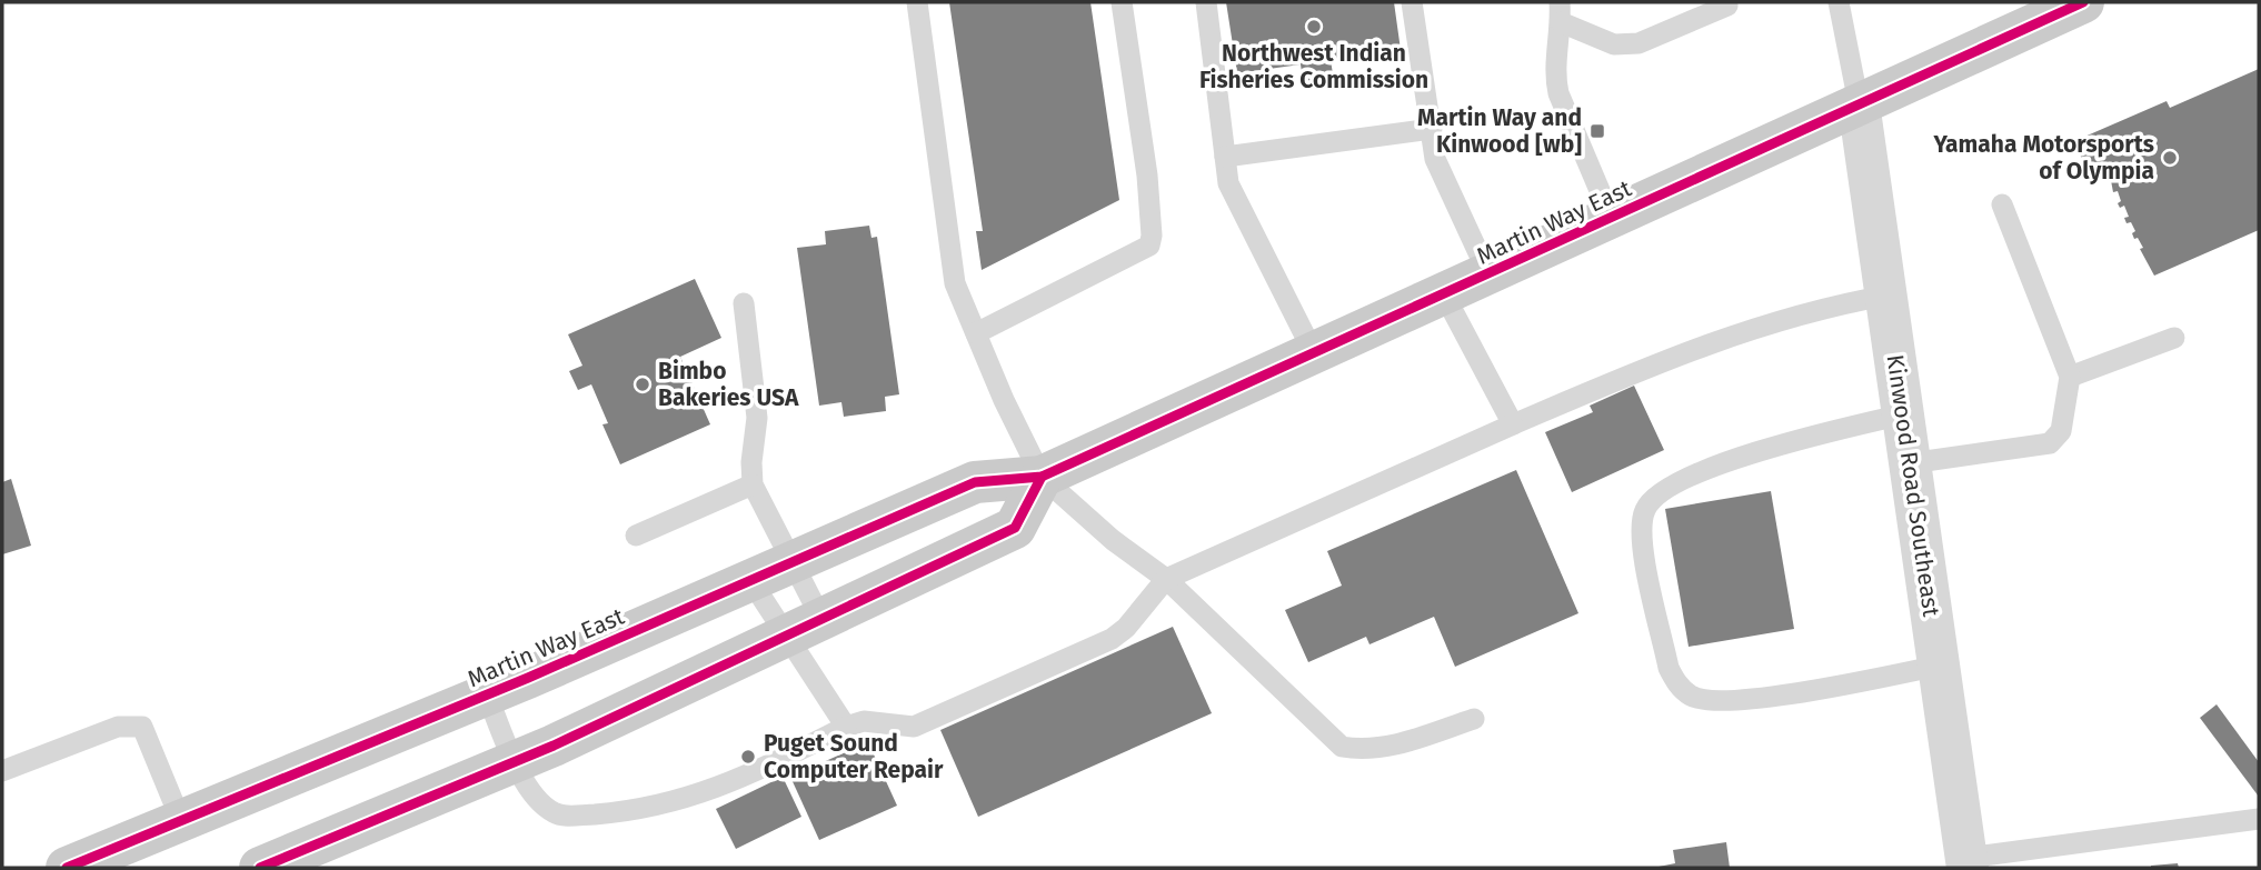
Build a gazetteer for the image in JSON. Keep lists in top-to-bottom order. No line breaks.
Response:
{"streets":{"main road":["Martin Way East"],"street":["Kinwood Road Southeast"]},"crossings":[["Martin Way East","Kinwood Road Southeast"]],"places":{"other":["Northwest Indian Fisheries Commission","Yamaha Motorsports of Olympia","Bimbo Bakeries USA","Puget Sound Computer Repair"],"transit":["Martin Way and Kinwood [wb]"]}}
